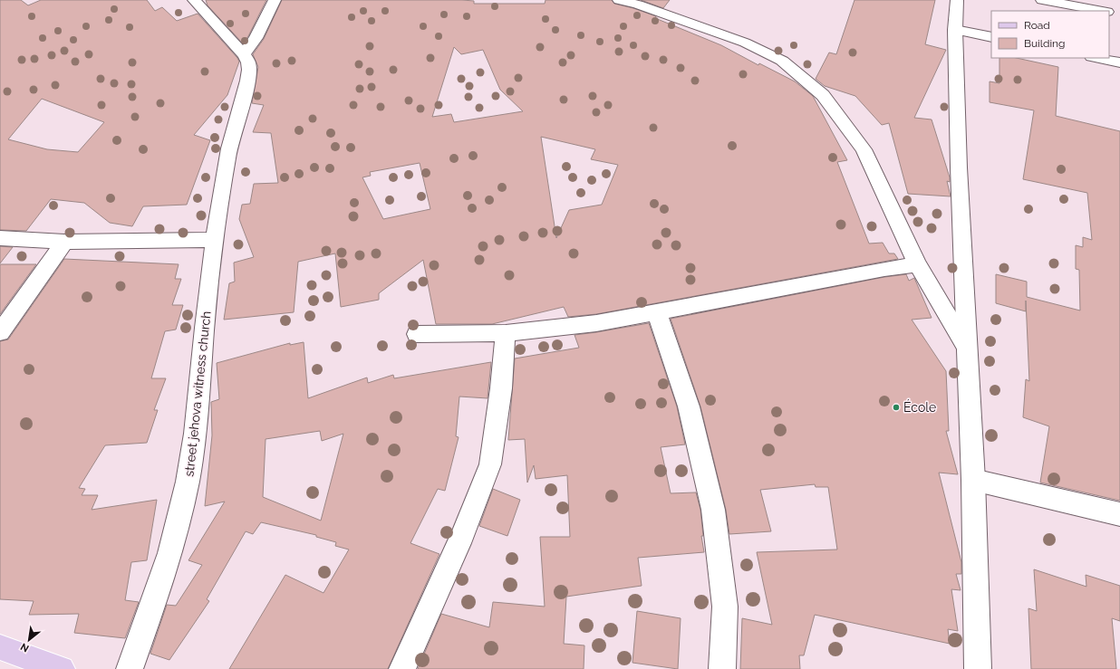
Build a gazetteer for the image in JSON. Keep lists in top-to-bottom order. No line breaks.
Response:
{"streets":{"street":["street jehova witness church"]},"places":["École"],"legend":["Road","Building"],"north":"bottom left"}
